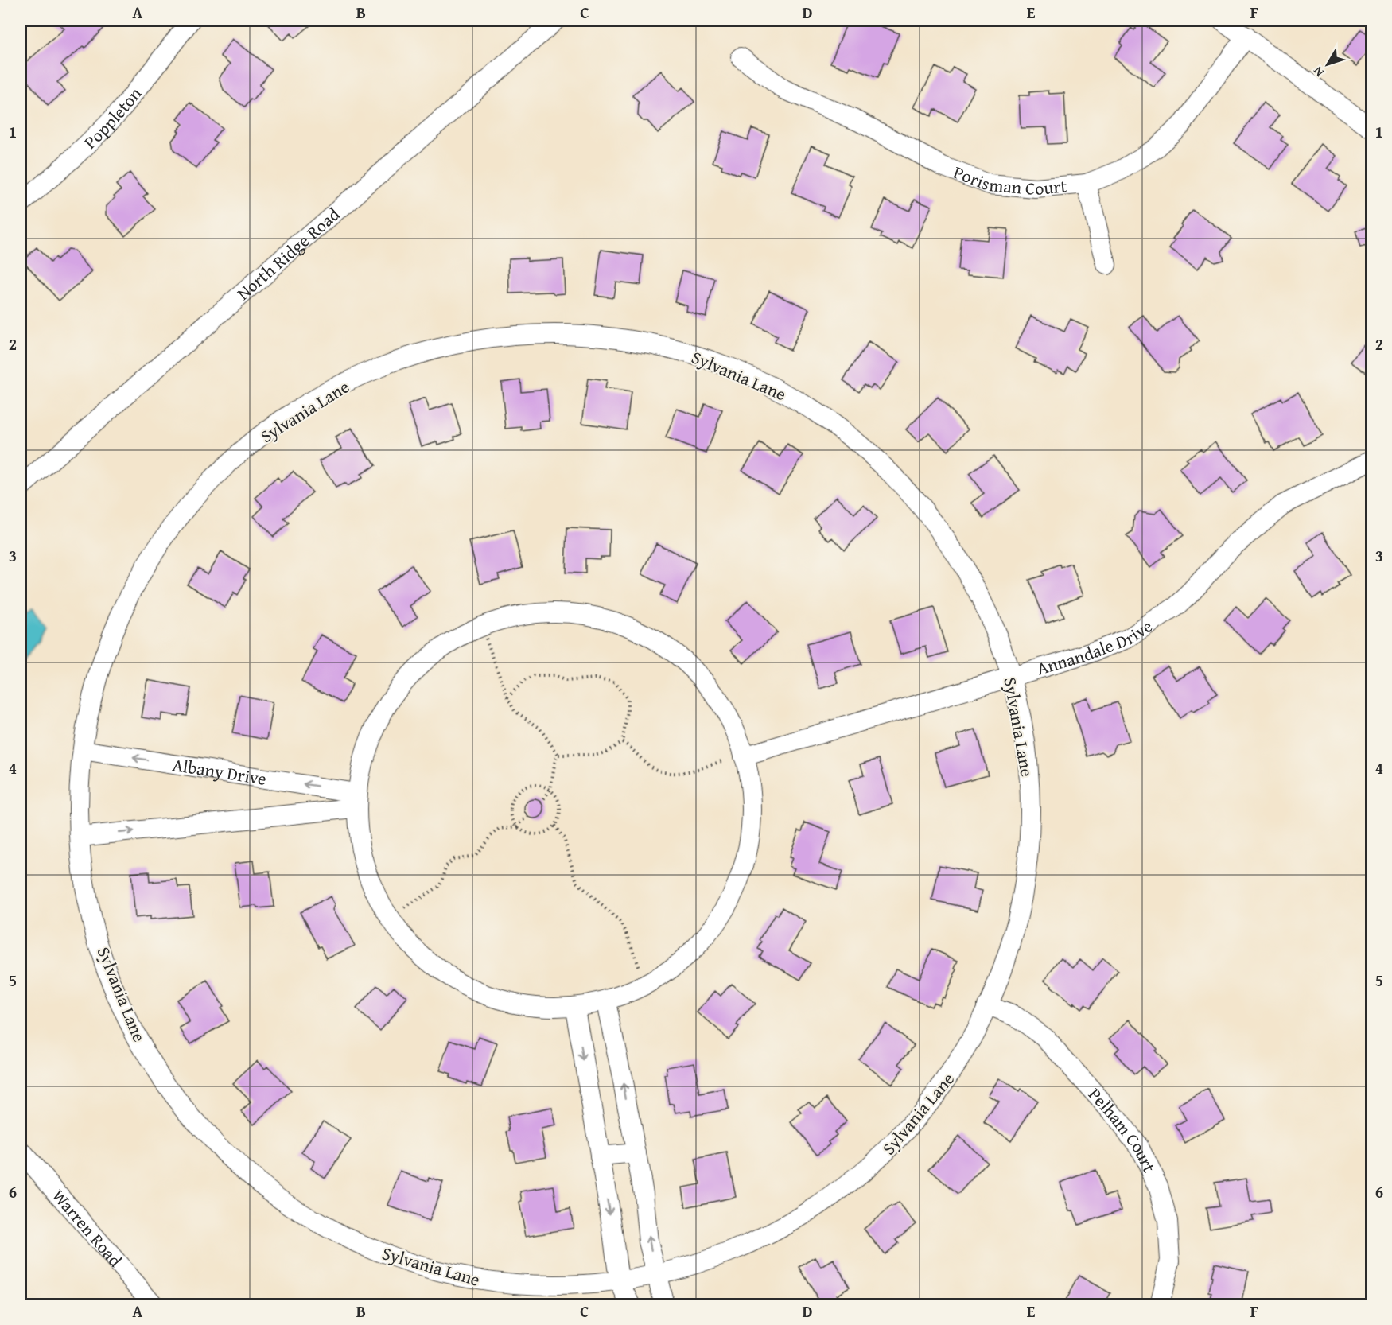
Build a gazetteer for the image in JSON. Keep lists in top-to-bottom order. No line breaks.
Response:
{"streets":{"street":["Poppleton","Porisman Court","North Ridge Road","Sylvania Lane","Annandale Drive","Albany Drive","Pelham Court","Warren Road"]},"crossings":[["Sylvania Lane","Annandale Drive"],["Sylvania Lane","Albany Drive"],["Sylvania Lane","Pelham Court"]],"north":"bottom left","grid":{"columns":["A","B","C","D","E","F"],"rows":["1","2","3","4","5","6"]}}
